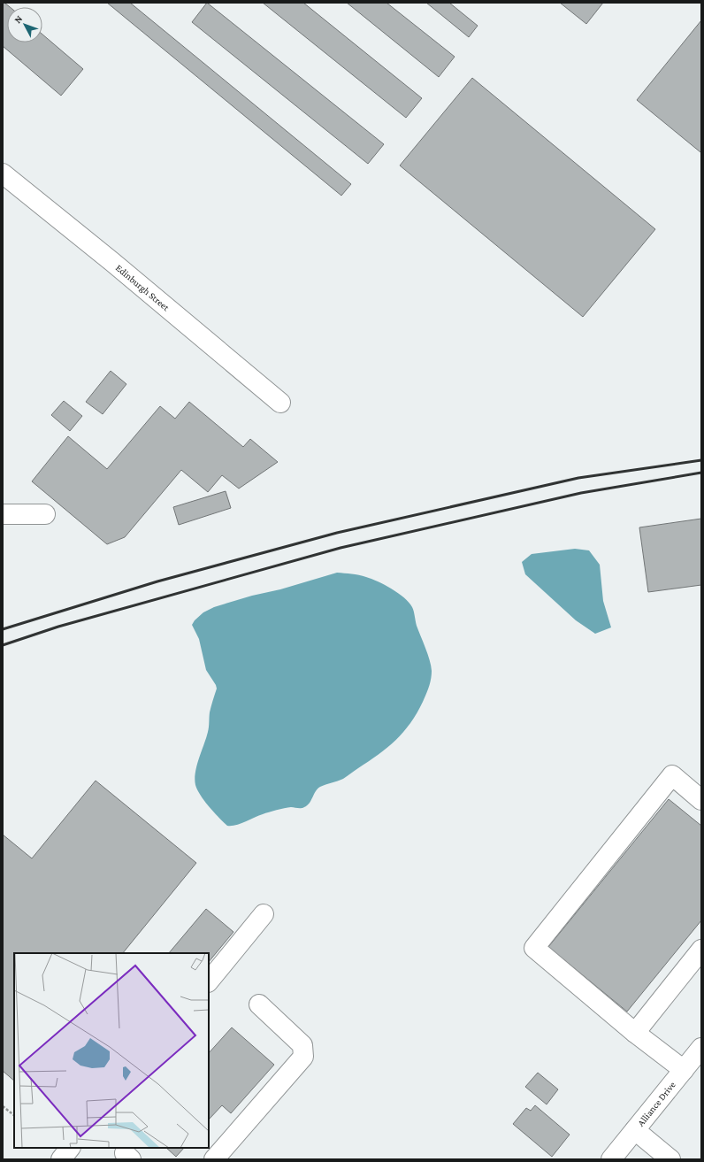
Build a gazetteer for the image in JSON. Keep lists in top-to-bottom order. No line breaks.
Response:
{"streets":{"street":["Edinburgh Street","Alliance Drive"]},"north":"top left"}
